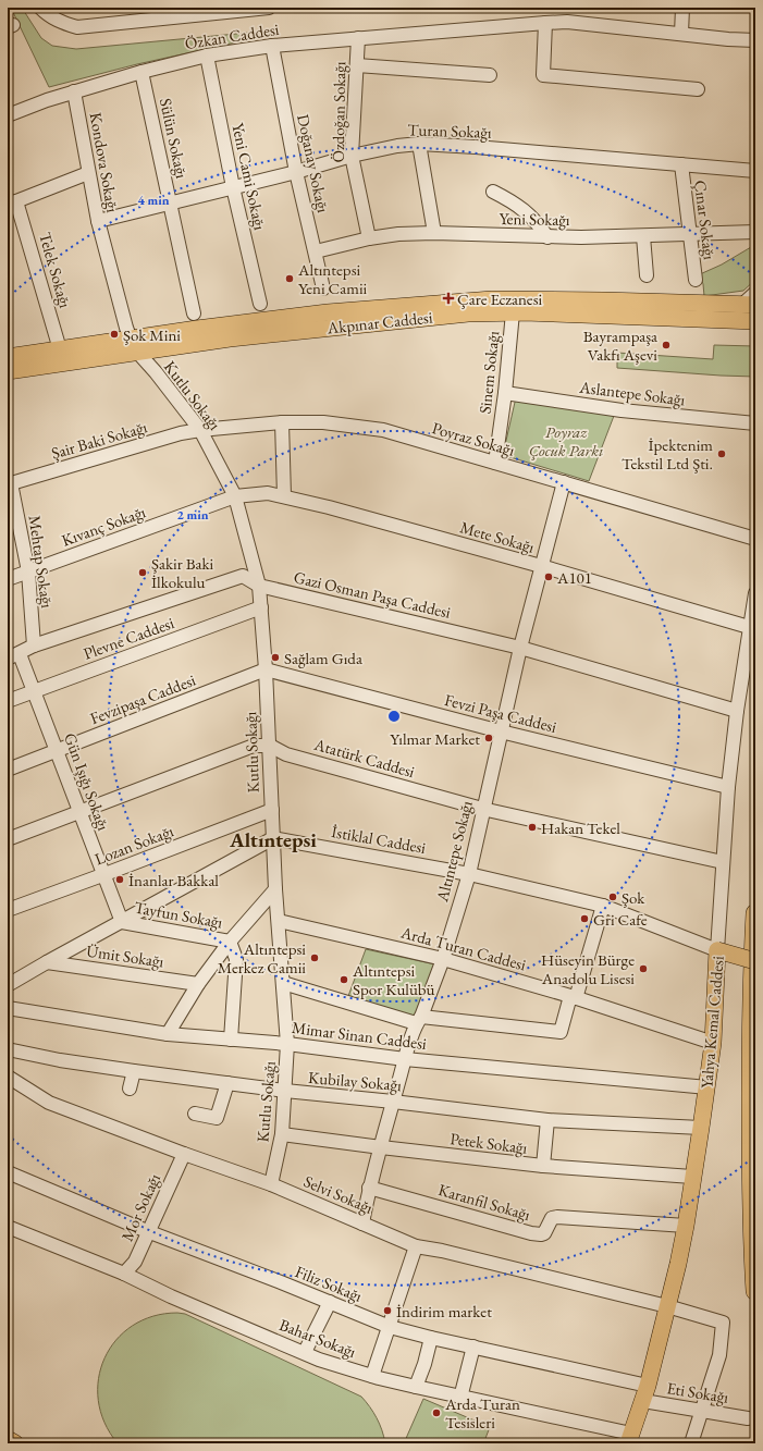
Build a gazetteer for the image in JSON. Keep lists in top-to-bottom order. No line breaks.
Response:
{"streets":{"main road":["Akpınar Caddesi","Yahya Kemal Caddesi"],"street":["Özkan Caddesi","Özdoğan Sokağı","Turan Sokağı","Sülün Sokağı","Kondova Sokağı","Doğanay Sokağı","Yeni Cami Sokağı","Yeni Sokağı","Çınar Sokağı","Telek Sokağı","Sinem Sokağı","Aslantepe Sokağı","Kutlu Sokağı","Poyraz Sokağı","Şair Baki Sokağı","Kıvanç Sokağı","Mete Sokağı","Mehtap Sokağı","Gazi Osman Paşa Caddesi","Plevne Caddesi","Fevzipaşa Caddesi","Fevzi Paşa Caddesi","Atatürk Caddesi","Gün Işığı Sokağı","İstiklal Caddesi","Lozan Sokağı","Altıntepe Sokağı","Tayfun Sokağı","Arda Turan Caddesi","Ümit Sokağı","Mimar Sinan Caddesi","Kubilay Sokağı","Petek Sokağı","Selvi Sokağı","Karanfil Sokağı","Mor Sokağı","Filiz Sokağı","Bahar Sokağı","Eti Sokağı"]},"crossings":[["Özkan Caddesi","Özdoğan Sokağı"],["Özkan Caddesi","Sülün Sokağı"],["Özkan Caddesi","Kondova Sokağı"],["Özkan Caddesi","Doğanay Sokağı"],["Özkan Caddesi","Yeni Cami Sokağı"],["Özdoğan Sokağı","Turan Sokağı"],["Özdoğan Sokağı","Yeni Sokağı"],["Turan Sokağı","Sülün Sokağı"],["Turan Sokağı","Kondova Sokağı"],["Turan Sokağı","Doğanay Sokağı"],["Turan Sokağı","Yeni Cami Sokağı"],["Turan Sokağı","Çınar Sokağı"],["Kondova Sokağı","Akpınar Caddesi"],["Kondova Sokağı","Kutlu Sokağı"],["Doğanay Sokağı","Yeni Sokağı"],["Yeni Sokağı","Çınar Sokağı"],["Telek Sokağı","Akpınar Caddesi"],["Akpınar Caddesi","Sinem Sokağı"],["Akpınar Caddesi","Kutlu Sokağı"],["Sinem Sokağı","Aslantepe Sokağı"],["Sinem Sokağı","Poyraz Sokağı"],["Kutlu Sokağı","Poyraz Sokağı"],["Kutlu Sokağı","Şair Baki Sokağı"],["Kutlu Sokağı","Kıvanç Sokağı"],["Kutlu Sokağı","Mete Sokağı"],["Kutlu Sokağı","Gazi Osman Paşa Caddesi"],["Kutlu Sokağı","Plevne Caddesi"],["Kutlu Sokağı","Fevzipaşa Caddesi"],["Kutlu Sokağı","Fevzi Paşa Caddesi"],["Kutlu Sokağı","Atatürk Caddesi"],["Kutlu Sokağı","İstiklal Caddesi"],["Kutlu Sokağı","Lozan Sokağı"],["Kutlu Sokağı","Arda Turan Caddesi"],["Kutlu Sokağı","Mimar Sinan Caddesi"],["Kutlu Sokağı","Kubilay Sokağı"],["Kutlu Sokağı","Petek Sokağı"],["Kutlu Sokağı","Selvi Sokağı"],["Poyraz Sokağı","Şair Baki Sokağı"],["Poyraz Sokağı","Altıntepe Sokağı"],["Şair Baki Sokağı","Mehtap Sokağı"],["Kıvanç Sokağı","Mete Sokağı"],["Kıvanç Sokağı","Mehtap Sokağı"],["Mete Sokağı","Altıntepe Sokağı"],["Mete Sokağı","Yahya Kemal Caddesi"],["Mehtap Sokağı","Gazi Osman Paşa Caddesi"],["Gazi Osman Paşa Caddesi","Gün Işığı Sokağı"],["Gazi Osman Paşa Caddesi","Altıntepe Sokağı"],["Gazi Osman Paşa Caddesi","Yahya Kemal Caddesi"],["Plevne Caddesi","Gün Işığı Sokağı"],["Fevzipaşa Caddesi","Fevzi Paşa Caddesi"],["Fevzipaşa Caddesi","Gün Işığı Sokağı"],["Fevzi Paşa Caddesi","Altıntepe Sokağı"],["Fevzi Paşa Caddesi","Yahya Kemal Caddesi"],["Atatürk Caddesi","Altıntepe Sokağı"],["Atatürk Caddesi","Yahya Kemal Caddesi"],["Gün Işığı Sokağı","Lozan Sokağı"],["Gün Işığı Sokağı","Tayfun Sokağı"],["İstiklal Caddesi","Altıntepe Sokağı"],["İstiklal Caddesi","Yahya Kemal Caddesi"],["Altıntepe Sokağı","Arda Turan Caddesi"],["Altıntepe Sokağı","Mimar Sinan Caddesi"],["Altıntepe Sokağı","Kubilay Sokağı"],["Altıntepe Sokağı","Petek Sokağı"],["Altıntepe Sokağı","Selvi Sokağı"],["Altıntepe Sokağı","Karanfil Sokağı"],["Arda Turan Caddesi","Yahya Kemal Caddesi"],["Yahya Kemal Caddesi","Mimar Sinan Caddesi"],["Yahya Kemal Caddesi","Kubilay Sokağı"],["Yahya Kemal Caddesi","Petek Sokağı"],["Yahya Kemal Caddesi","Selvi Sokağı"],["Yahya Kemal Caddesi","Karanfil Sokağı"],["Yahya Kemal Caddesi","Filiz Sokağı"],["Yahya Kemal Caddesi","Bahar Sokağı"],["Yahya Kemal Caddesi","Eti Sokağı"],["Selvi Sokağı","Mor Sokağı"],["Selvi Sokağı","Eti Sokağı"],["Mor Sokağı","Filiz Sokağı"],["Mor Sokağı","Bahar Sokağı"],["Filiz Sokağı","Eti Sokağı"]],"districts":["Altıntepsi"],"parks":["Poyraz Çocuk Parkı"],"places":{"other":["Altıntepsi Yeni Camii","Şok Mini","Bayrampaşa Vakfı Aşevi","İpektenim Tekstil Ltd Şti.","Şakir Baki İlkokulu","A101","Sağlam Gıda","Yılmar Market","Hakan Tekel","İnanlar Bakkal","Şok","Gri Cafe","Altıntepsi Merkez Camii","Hüseyin Bürge Anadolu Lisesi","Altıntepsi Spor Kulübü","İndirim market","Arda Turan Tesisleri"],"health":["Çare Eczanesi"]},"rings":["4 min","2 min"]}
